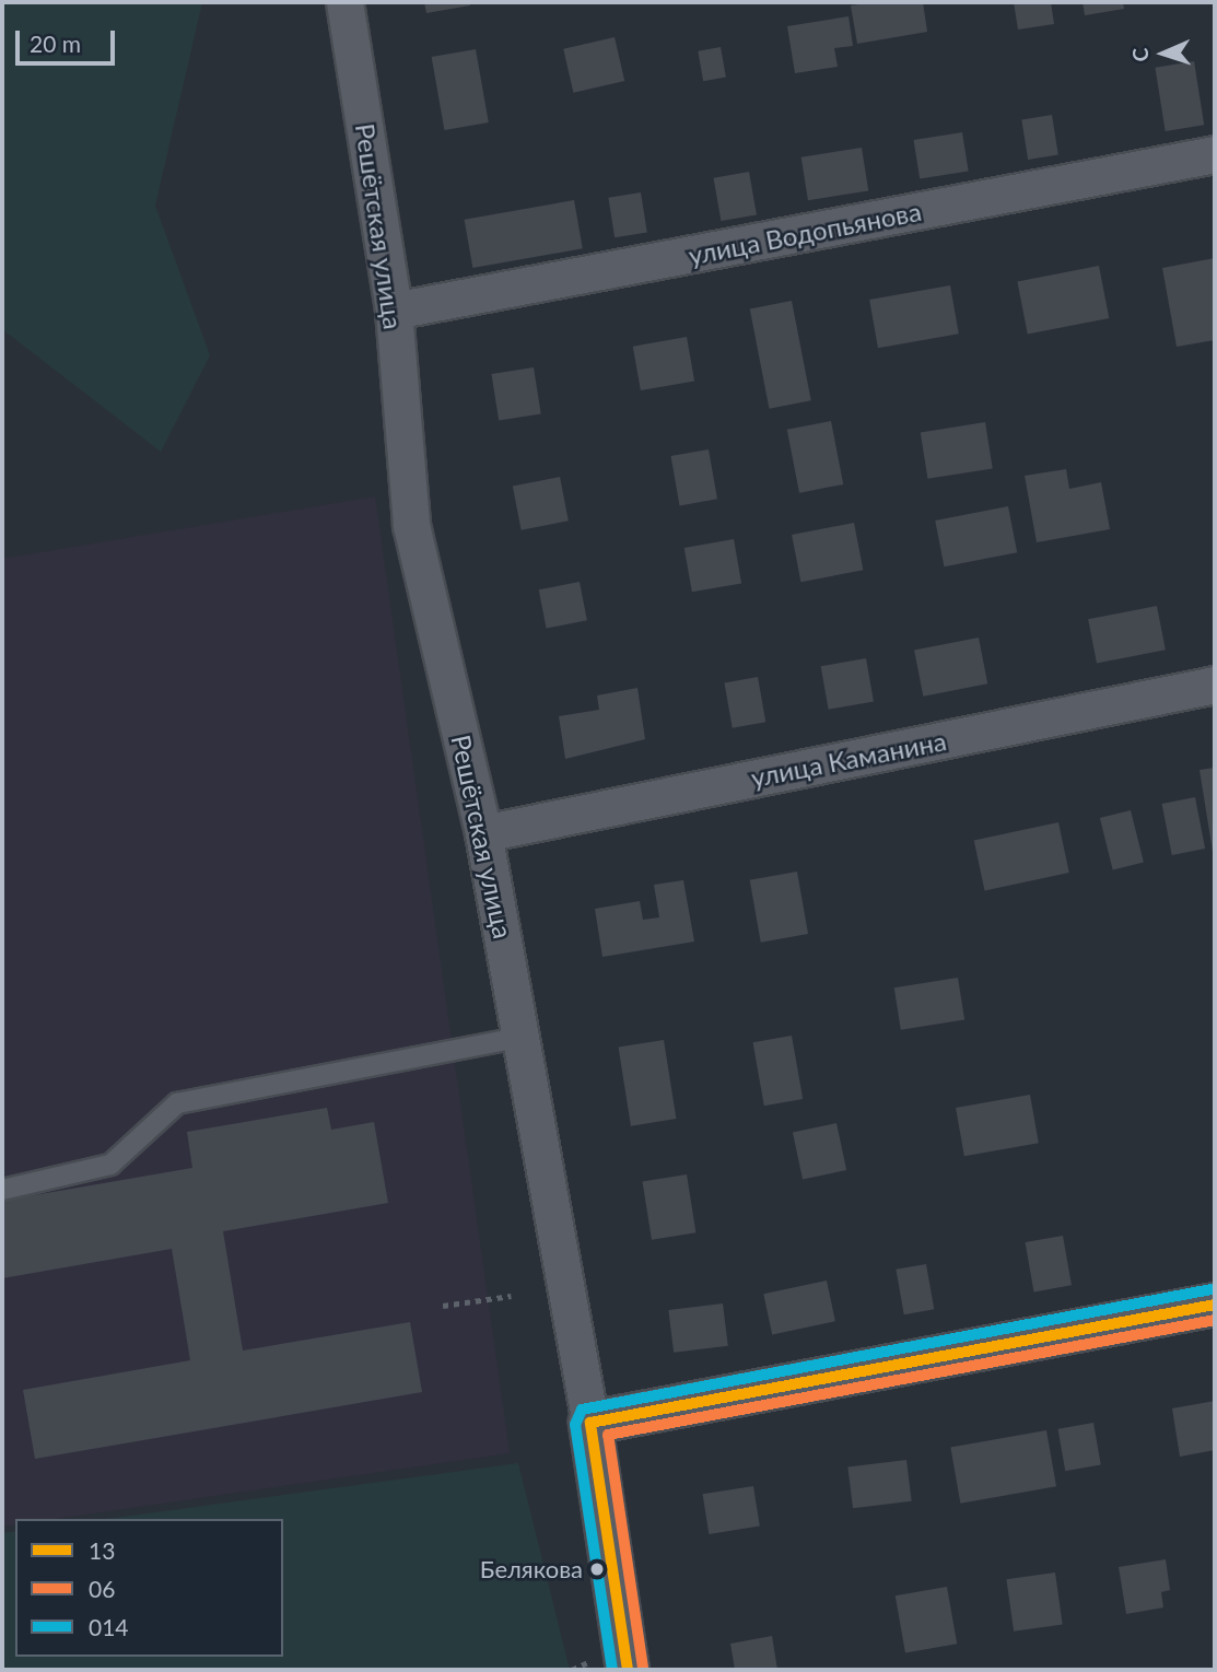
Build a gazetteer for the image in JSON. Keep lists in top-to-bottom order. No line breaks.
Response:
{"streets":{"street":["Решётская улица","улица Водопьянова","улица Каманина"]},"crossings":[["Решётская улица","улица Водопьянова"],["Решётская улица","улица Каманина"]],"places":["Белякова"],"lines":["transit line 014","transit line 13","transit line 06"],"legend":["13","06","014"],"scale_bar":"20 m","north":"left"}
